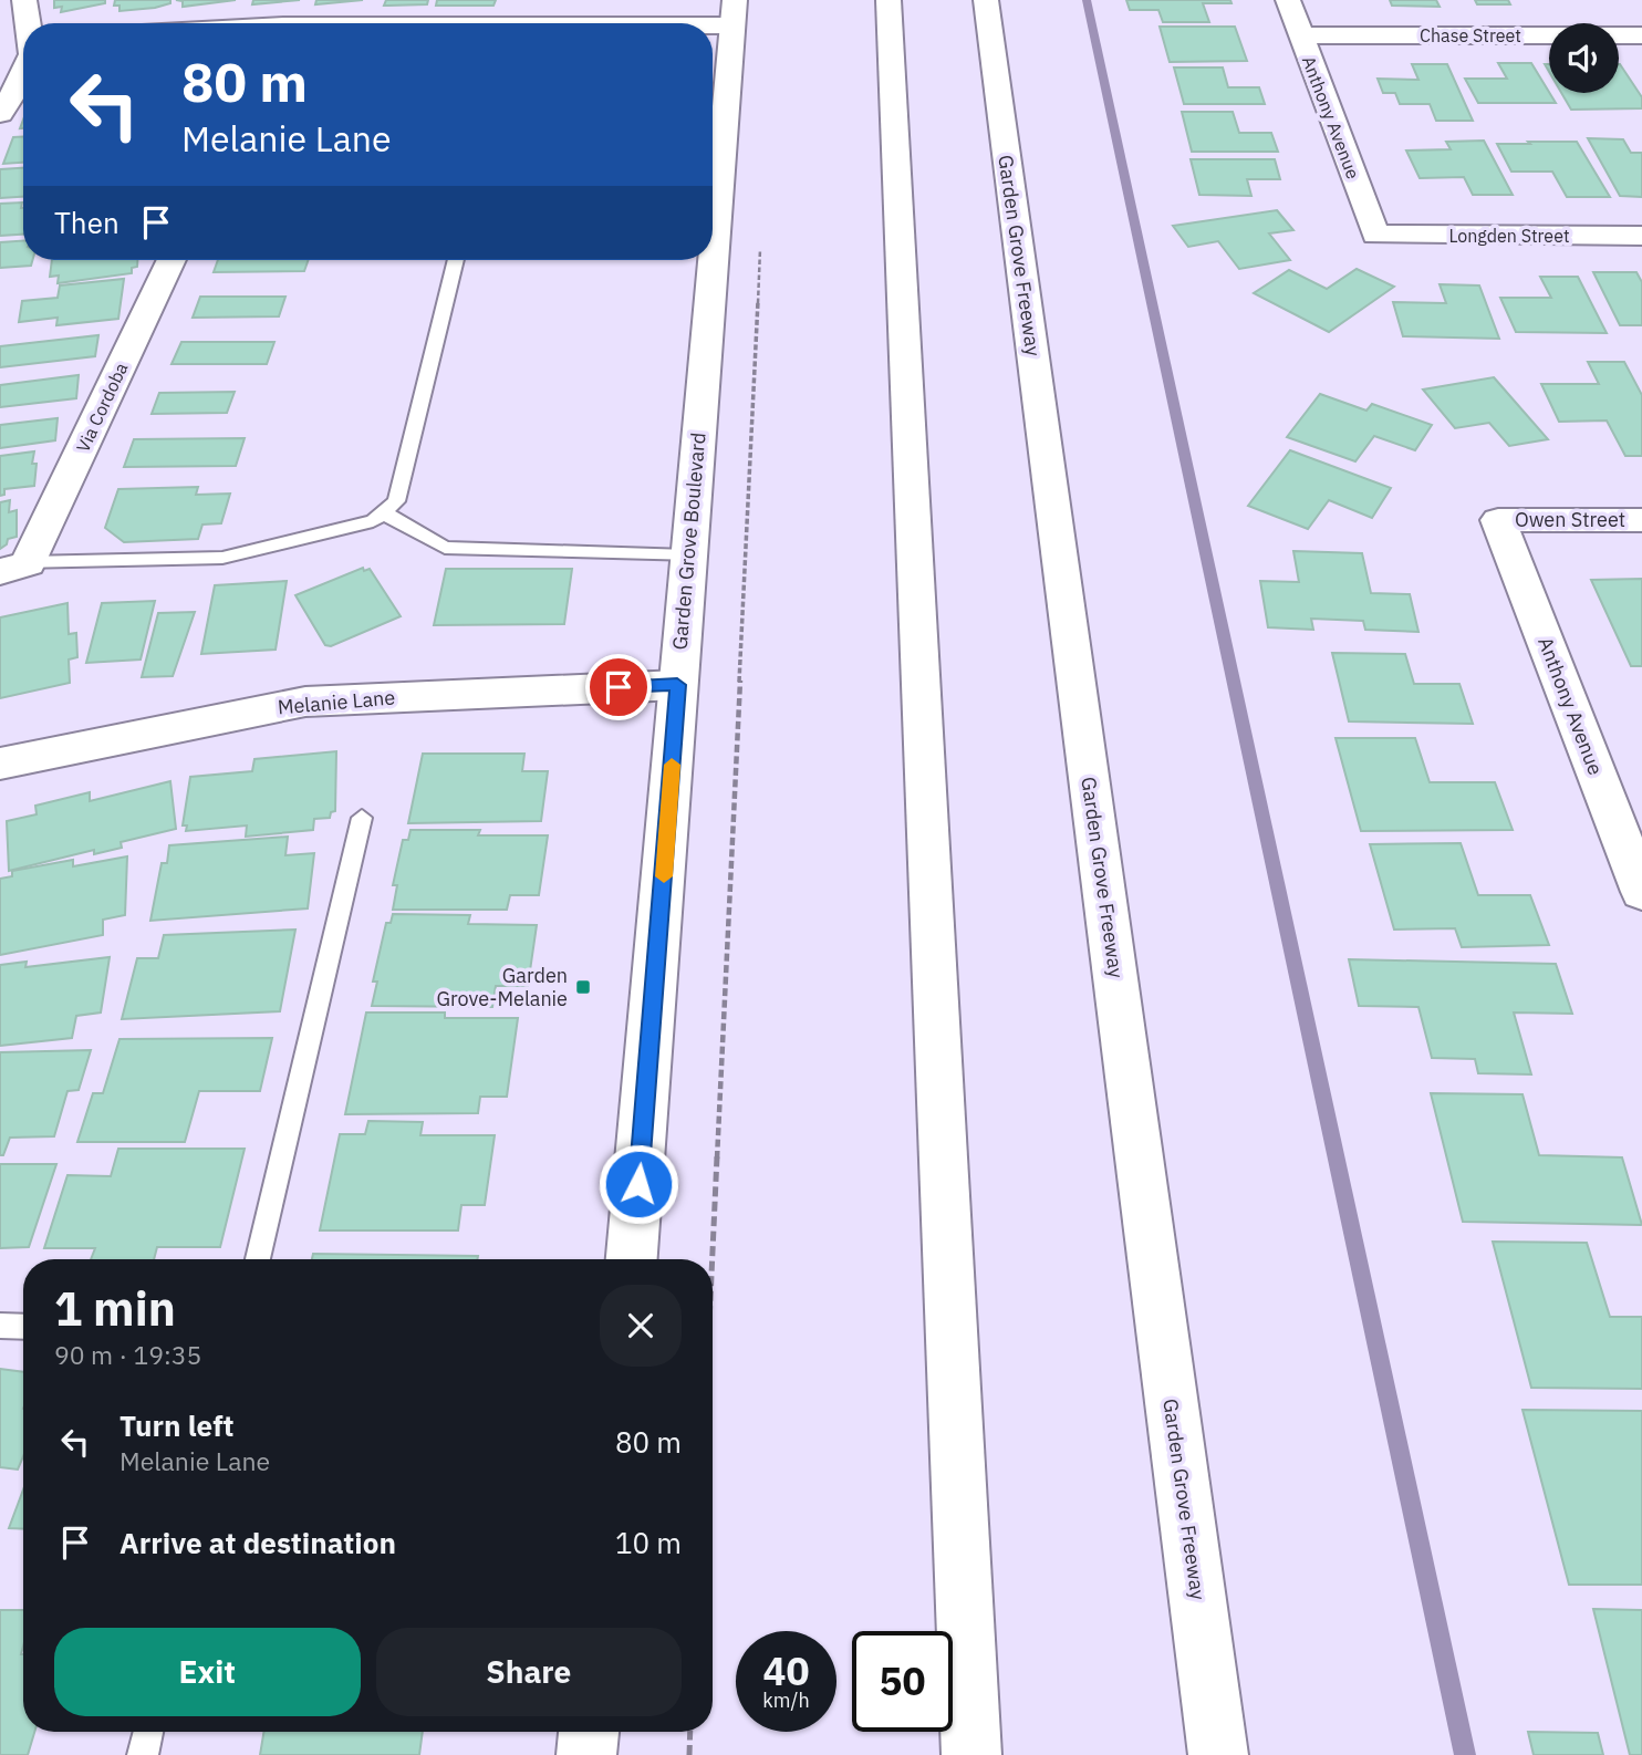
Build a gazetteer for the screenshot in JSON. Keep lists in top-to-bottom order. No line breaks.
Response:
{"streets":{"main road":["Chase Street","Anthony Avenue","Longden Street","Garden Grove Freeway","Via Cordoba","Owen Street","Garden Grove Boulevard","Melanie Lane"]},"crossings":[["Chase Street","Anthony Avenue"],["Anthony Avenue","Longden Street"],["Anthony Avenue","Owen Street"],["Garden Grove Boulevard","Melanie Lane"]],"places":{"transit":["Garden Grove-Melanie"]},"page":{"turn":["80 m","Melanie Lane"],"then":"Then","heading":["1 min","90 m · 19:35"],"list":[{"name":"Turn left","note":"Melanie Lane","value":"80 m"},{"name":"Arrive at destination","value":"10 m"}],"buttons":["Exit","Share"],"speed":"40 km/h","limit":"50"}}
